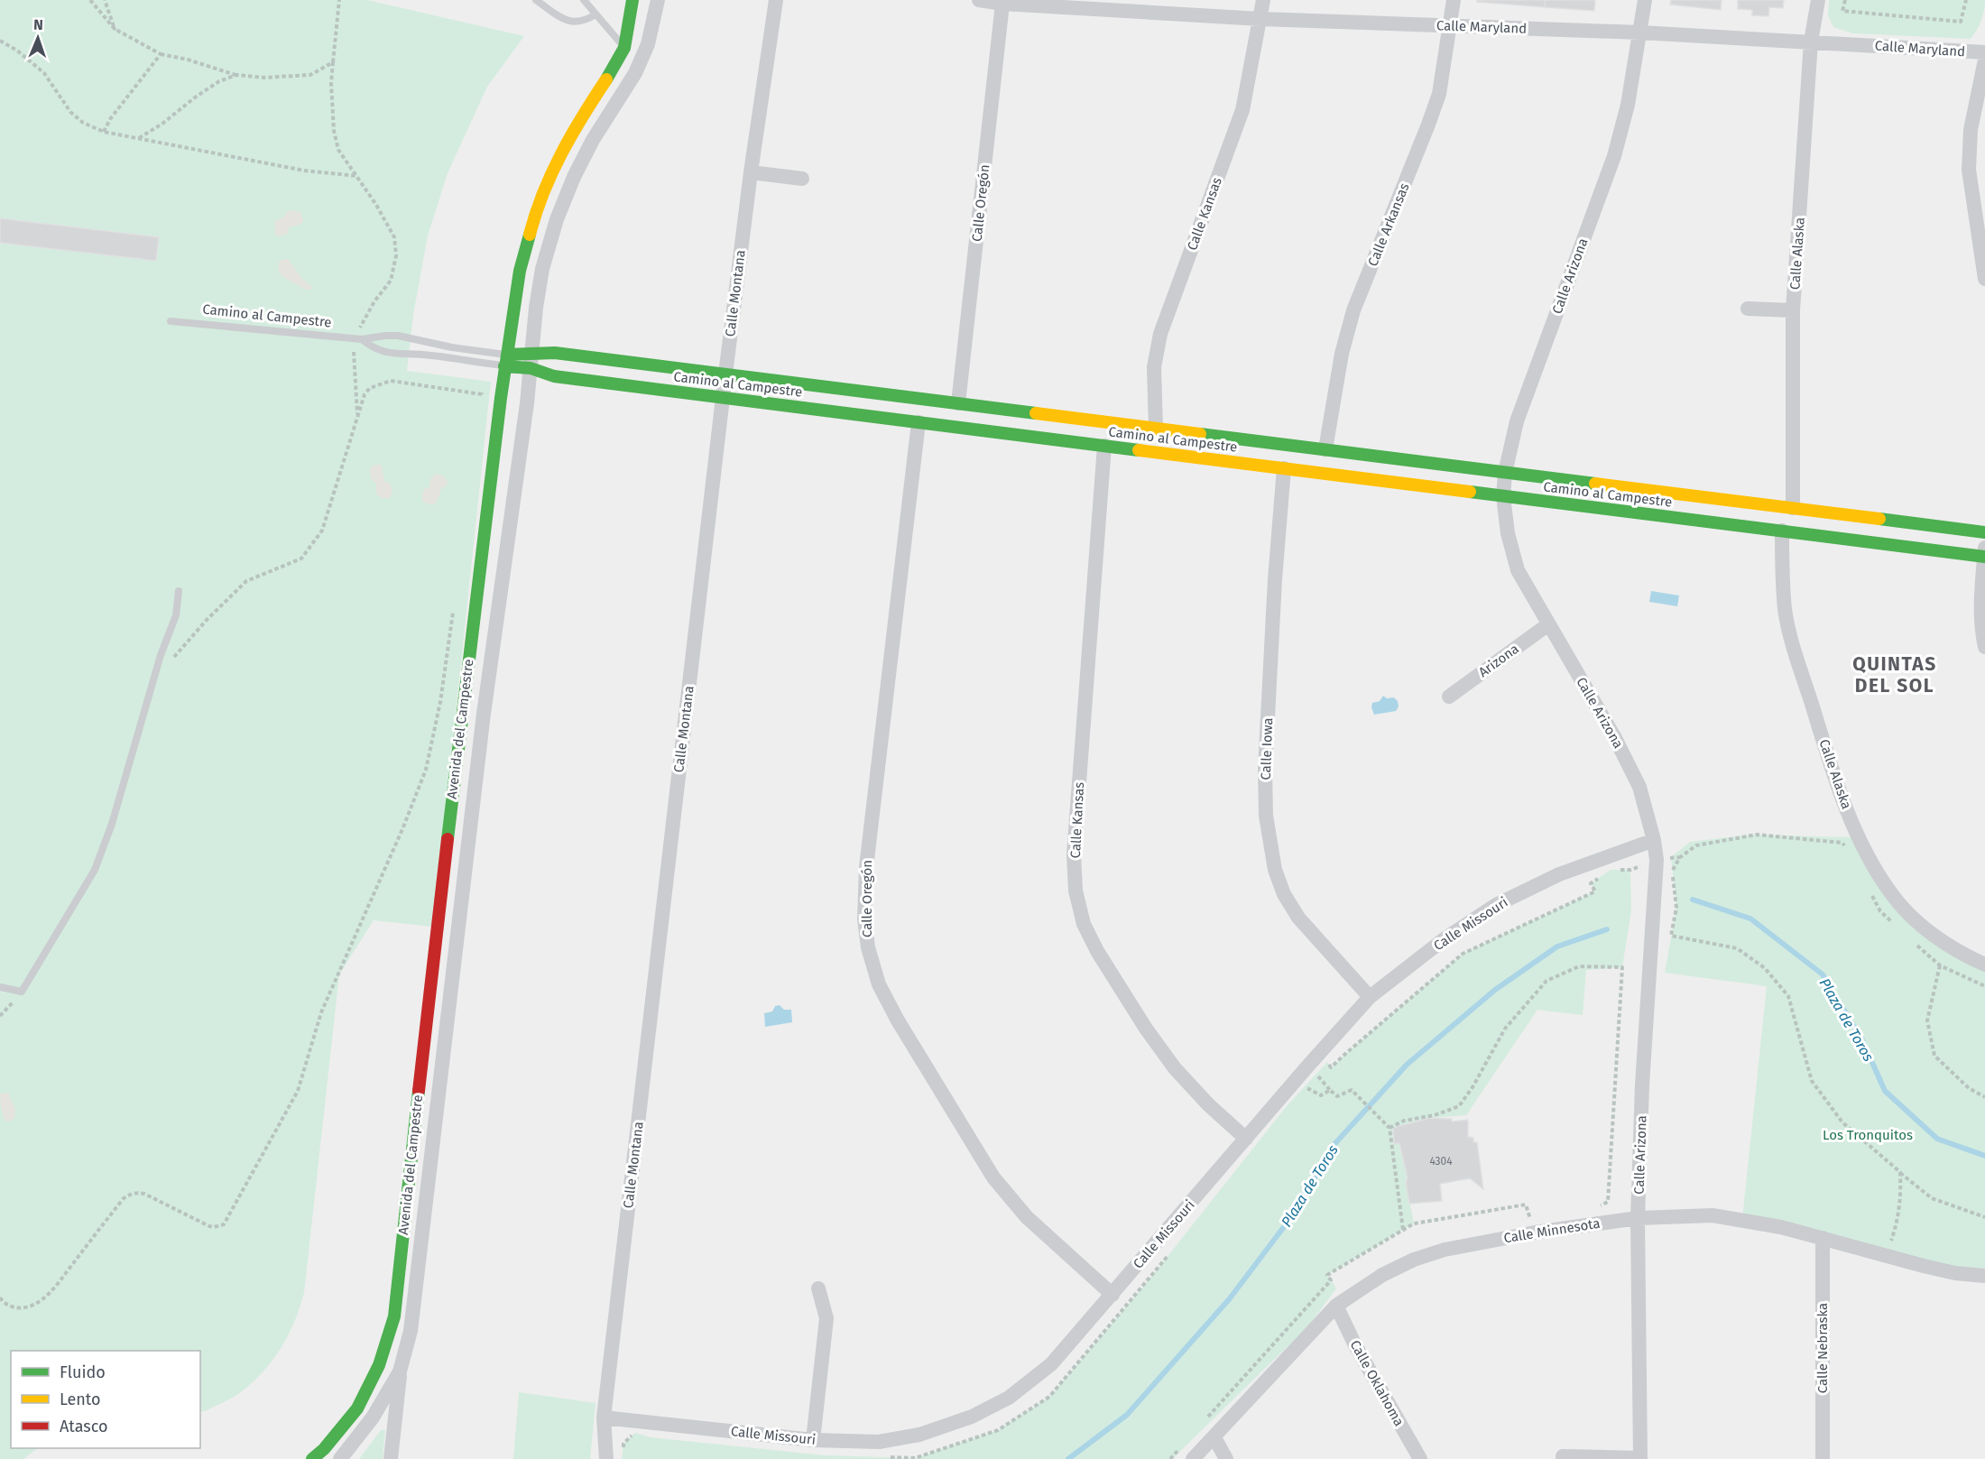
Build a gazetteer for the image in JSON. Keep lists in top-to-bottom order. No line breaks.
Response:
{"streets":{"street":["Calle Maryland","Calle Oregón","Calle Kansas","Calle Arkansas","Calle Alaska","Calle Arizona","Calle Montana","Camino al Campestre","Arizona","Avenida del Campestre","Calle Iowa","Calle Missouri","Calle Minnesota","Calle Nebraska","Calle Oklahoma"]},"crossings":[["Calle Maryland","Calle Oregón"],["Calle Maryland","Calle Kansas"],["Calle Maryland","Calle Arkansas"],["Calle Maryland","Calle Alaska"],["Calle Maryland","Calle Arizona"],["Calle Oregón","Camino al Campestre"],["Calle Oregón","Calle Missouri"],["Calle Kansas","Camino al Campestre"],["Calle Kansas","Calle Missouri"],["Calle Arkansas","Camino al Campestre"],["Calle Alaska","Camino al Campestre"],["Calle Arizona","Camino al Campestre"],["Calle Arizona","Arizona"],["Calle Arizona","Calle Missouri"],["Calle Arizona","Calle Minnesota"],["Calle Montana","Camino al Campestre"],["Calle Montana","Calle Missouri"],["Camino al Campestre","Avenida del Campestre"],["Camino al Campestre","Calle Iowa"],["Calle Iowa","Calle Missouri"],["Calle Minnesota","Calle Nebraska"],["Calle Minnesota","Calle Oklahoma"]],"districts":["QUINTAS DEL SOL"],"water":["Plaza de Toros"],"parks":["Los Tronquitos"],"house_numbers":["4304"],"legend":["Fluido","Lento","Atasco"],"north":"top"}
